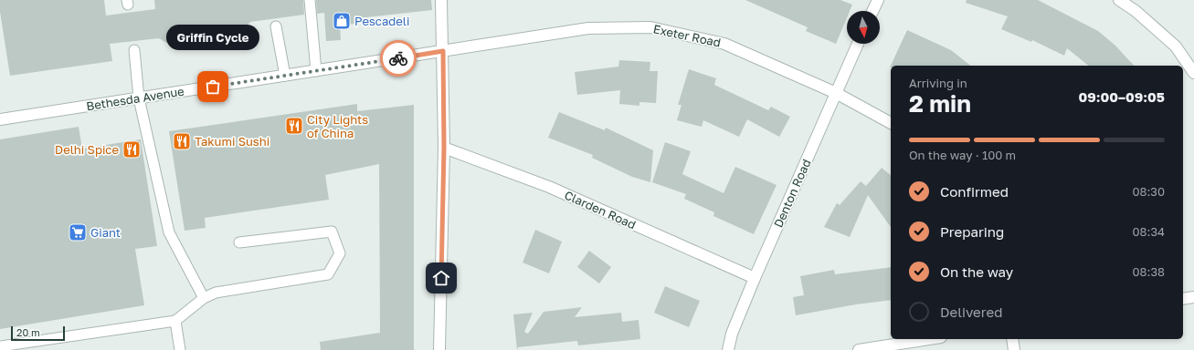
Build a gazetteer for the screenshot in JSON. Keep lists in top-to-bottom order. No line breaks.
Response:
{"streets":{"street":["Exeter Road","Bethesda Avenue","Denton Road","Clarden Road"]},"crossings":[["Exeter Road","Bethesda Avenue"],["Exeter Road","Denton Road"],["Denton Road","Clarden Road"]],"places":{"shop":["Pescadeli"],"other":["Griffin Cycle"],"restaurant":["City Lights of China","Takumi Sushi","Delhi Spice"],"supermarket":["Giant"]},"scale_bar":"20 m","north":"bottom","page":{"bubble":"Griffin Cycle","heading":["2 min","Arriving in","09:00–09:05"],"bar":"On the way · 100 m","list":[["Confirmed","08:30"],["Preparing","08:34"],["On the way","08:38"],"Delivered"],"scale":"20 m"}}
